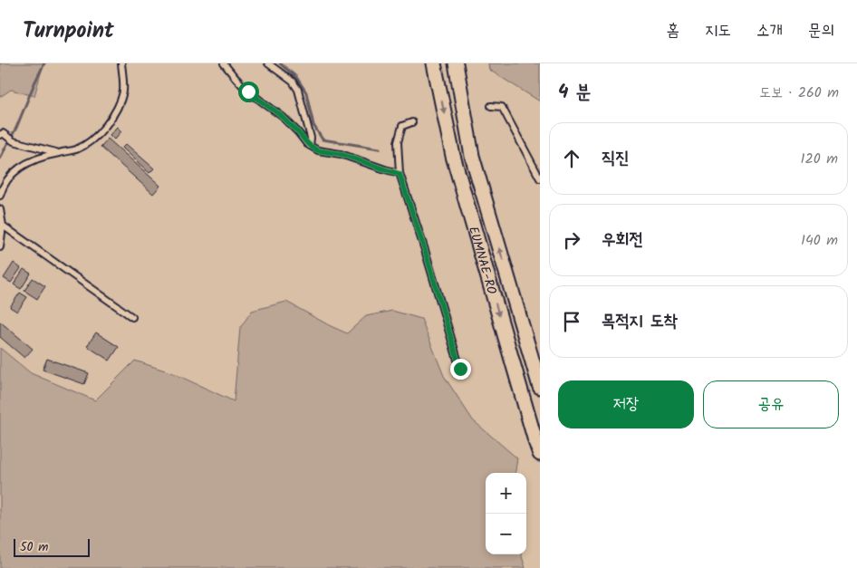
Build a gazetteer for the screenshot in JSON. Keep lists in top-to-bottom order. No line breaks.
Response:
{"streets":{"street":["EUMNAE-RO"]},"scale_bar":"50 m","page":{"header":"Turnpoint","nav":["홈","지도","소개","문의"],"heading":["4 분","도보 · 260 m"],"list":[["직진","120 m"],["우회전","140 m"],"목적지 도착"],"buttons":["저장","공유"],"map_buttons":["+","−"],"scale":"50 m"}}
